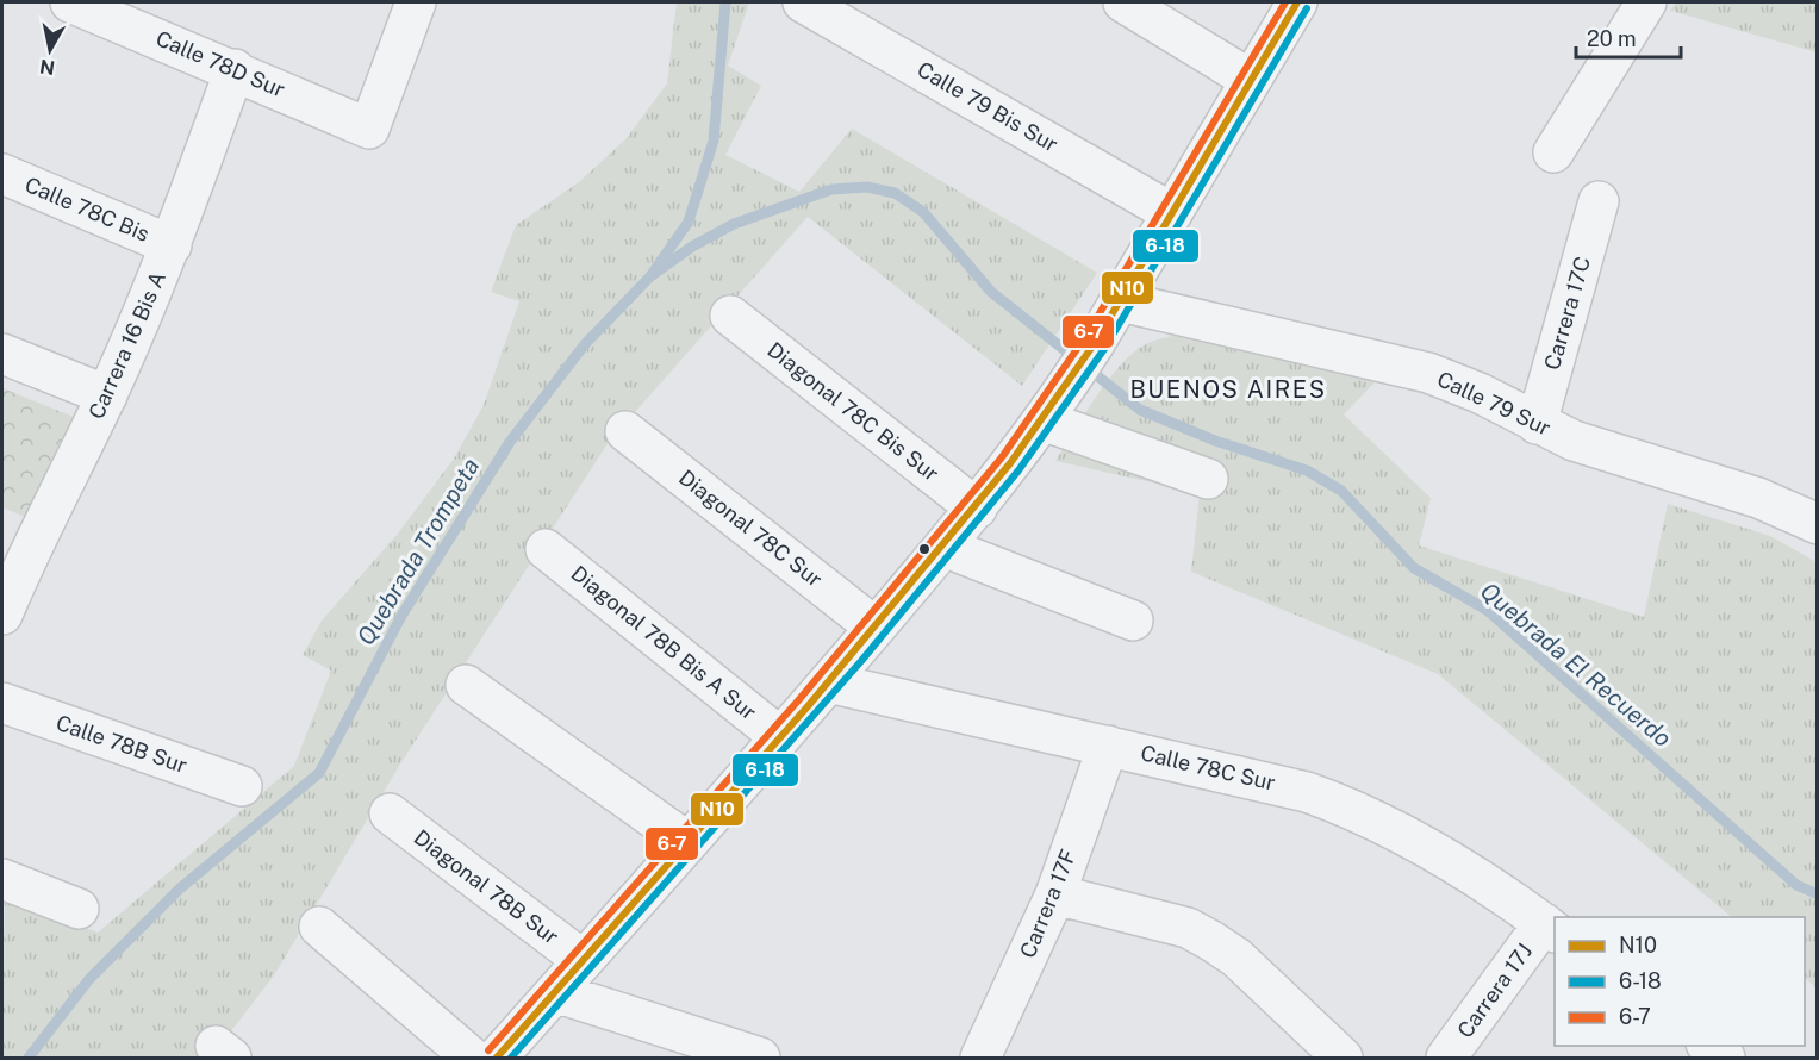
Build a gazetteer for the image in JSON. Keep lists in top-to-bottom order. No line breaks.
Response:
{"streets":{"street":["Calle 78D Sur","Calle 79 Bis Sur","Calle 78C Bis","Carrera 17C","Carrera 16 Bis A","Calle 79 Sur","Diagonal 78C Bis Sur","Diagonal 78C Sur","Diagonal 78B Bis A Sur","Calle 78B Sur","Calle 78C Sur","Diagonal 78B Sur","Carrera 17F","Carrera 17J"]},"crossings":[["Calle 78D Sur","Carrera 16 Bis A"],["Calle 78C Bis","Carrera 16 Bis A"],["Carrera 17C","Calle 79 Sur"],["Calle 78C Sur","Carrera 17F"],["Calle 78C Sur","Carrera 17J"]],"districts":["BUENOS AIRES"],"water":["Quebrada Trompeta","Quebrada El Recuerdo"],"lines":["transit line N10","transit line 6-7","transit line 6-18"],"legend":["N10","6-18","6-7"],"scale_bar":"20 m","north":"bottom"}
